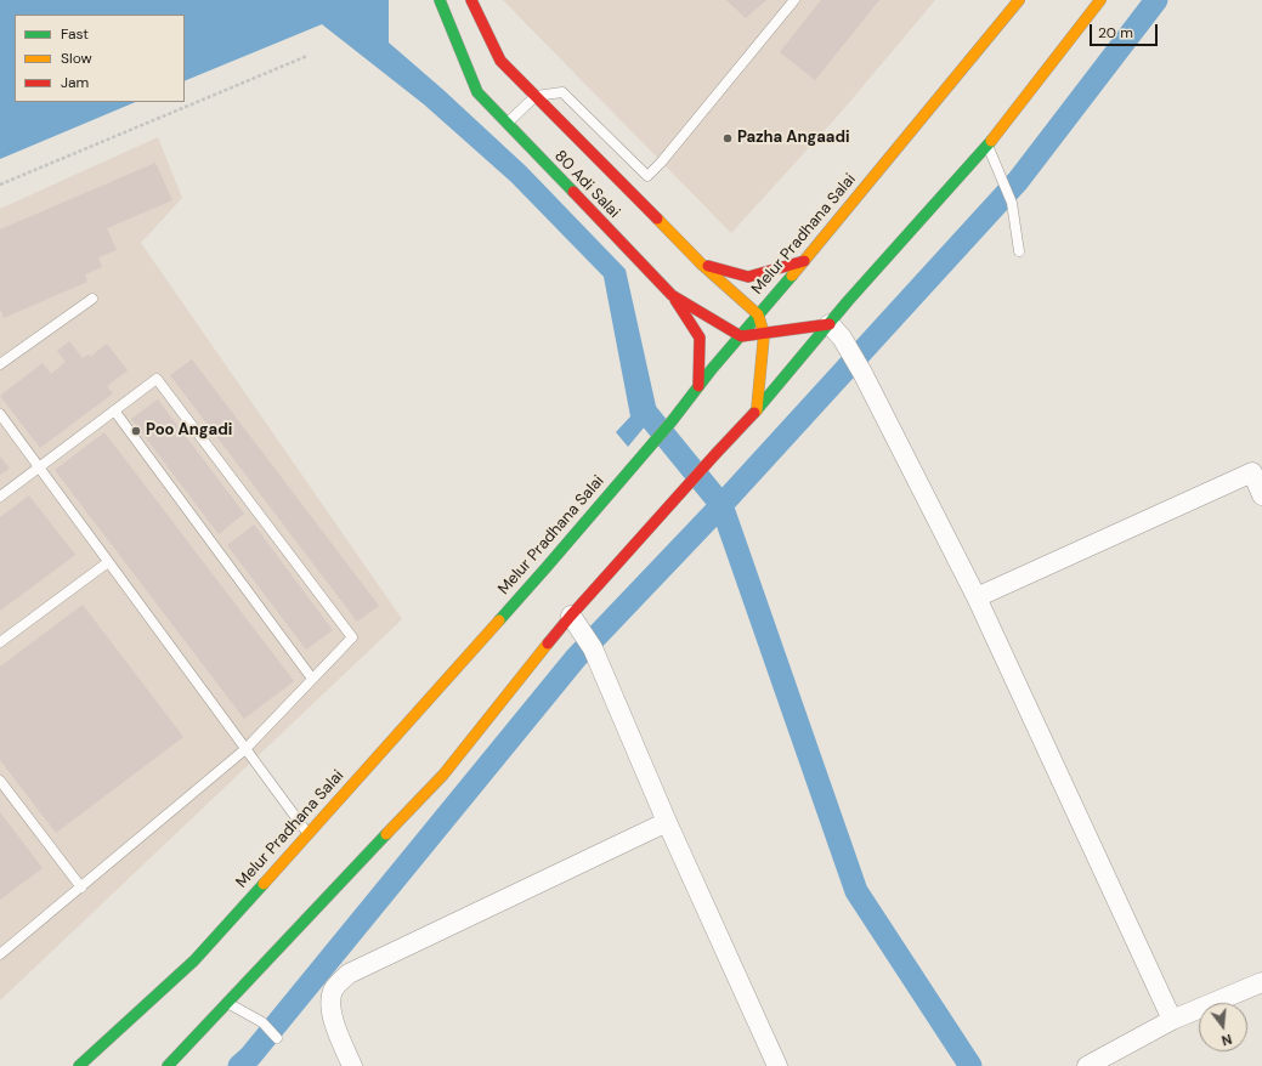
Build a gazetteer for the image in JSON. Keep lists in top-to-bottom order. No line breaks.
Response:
{"streets":{"main road":["80 Adi Salai","Melur Pradhana Salai"]},"crossings":[["80 Adi Salai","Melur Pradhana Salai"]],"places":["Pazha Angaadi","Poo Angadi"],"legend":["Fast","Slow","Jam"],"scale_bar":"20 m","north":"bottom"}
